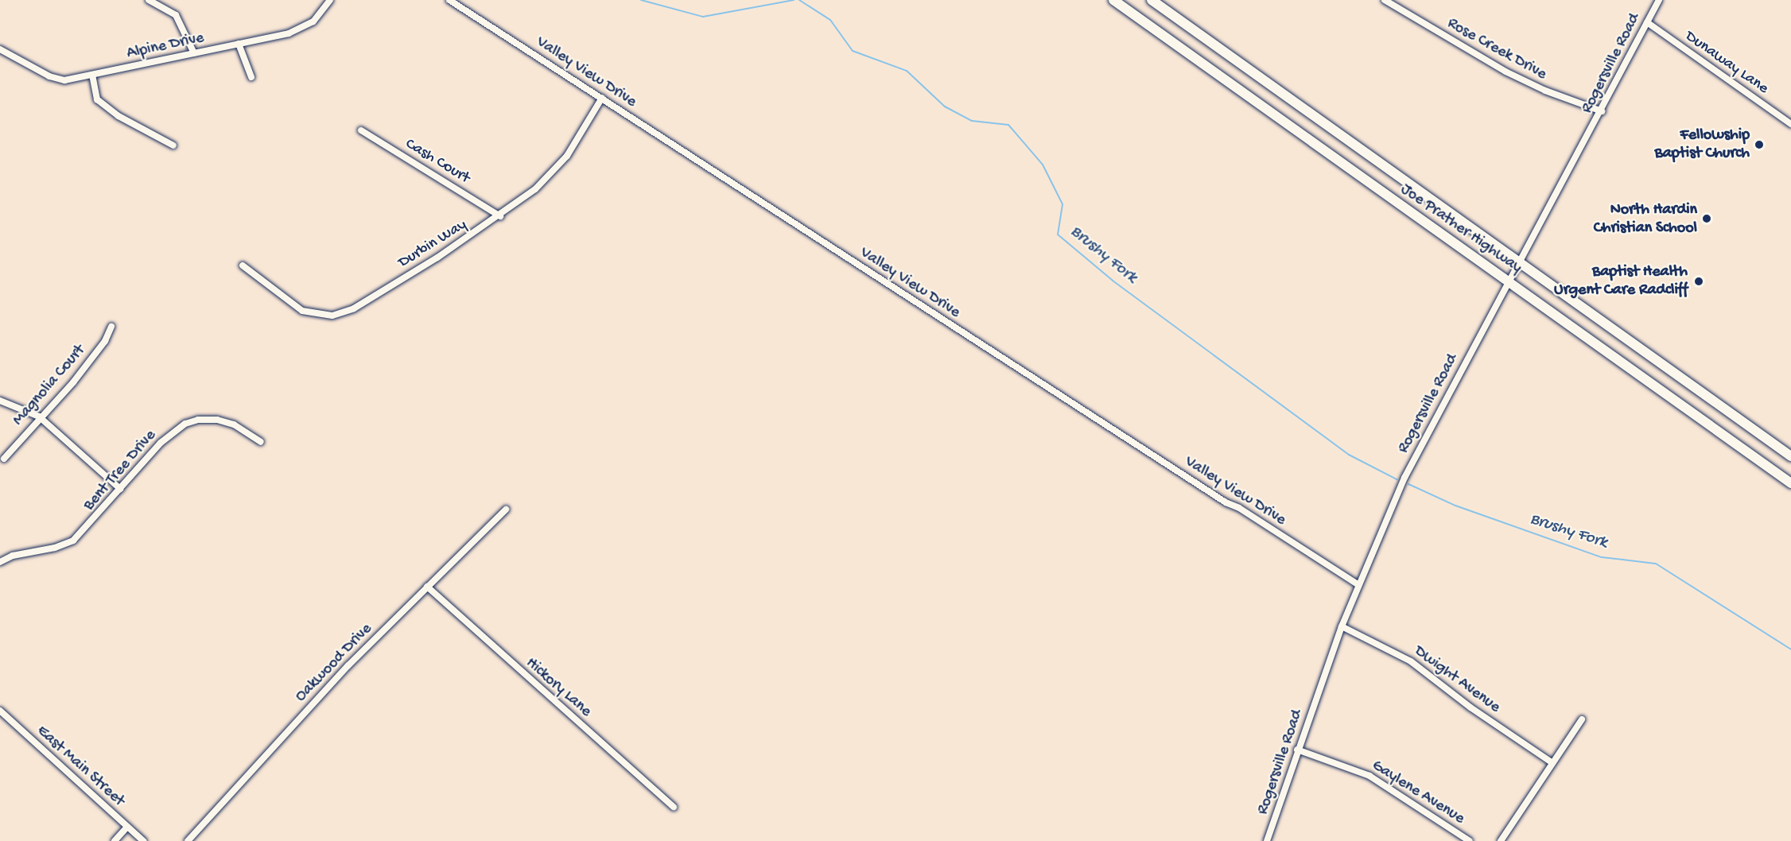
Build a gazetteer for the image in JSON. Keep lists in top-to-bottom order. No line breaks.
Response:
{"streets":{"highway":["Joe Prather Highway"],"street":["Alpine Drive","Rose Creek Drive","Dunaway Lane","Rogersville Road","Valley View Drive","Cash Court","Durbin Way","Magnolia Court","Bent Tree Drive","Oakwood Drive","Dwight Avenue","Hickory Lane","East Main Street","Gaylene Avenue"]},"crossings":[["Rose Creek Drive","Rogersville Road"],["Dunaway Lane","Rogersville Road"],["Rogersville Road","Valley View Drive"],["Rogersville Road","Joe Prather Highway"],["Rogersville Road","Dwight Avenue"],["Rogersville Road","Gaylene Avenue"],["Valley View Drive","Durbin Way"],["Cash Court","Durbin Way"],["Oakwood Drive","Hickory Lane"]],"water":["Brushy Fork"],"places":["Fellowship Baptist Church","North Hardin Christian School","Baptist Health Urgent Care Radcliff"]}
